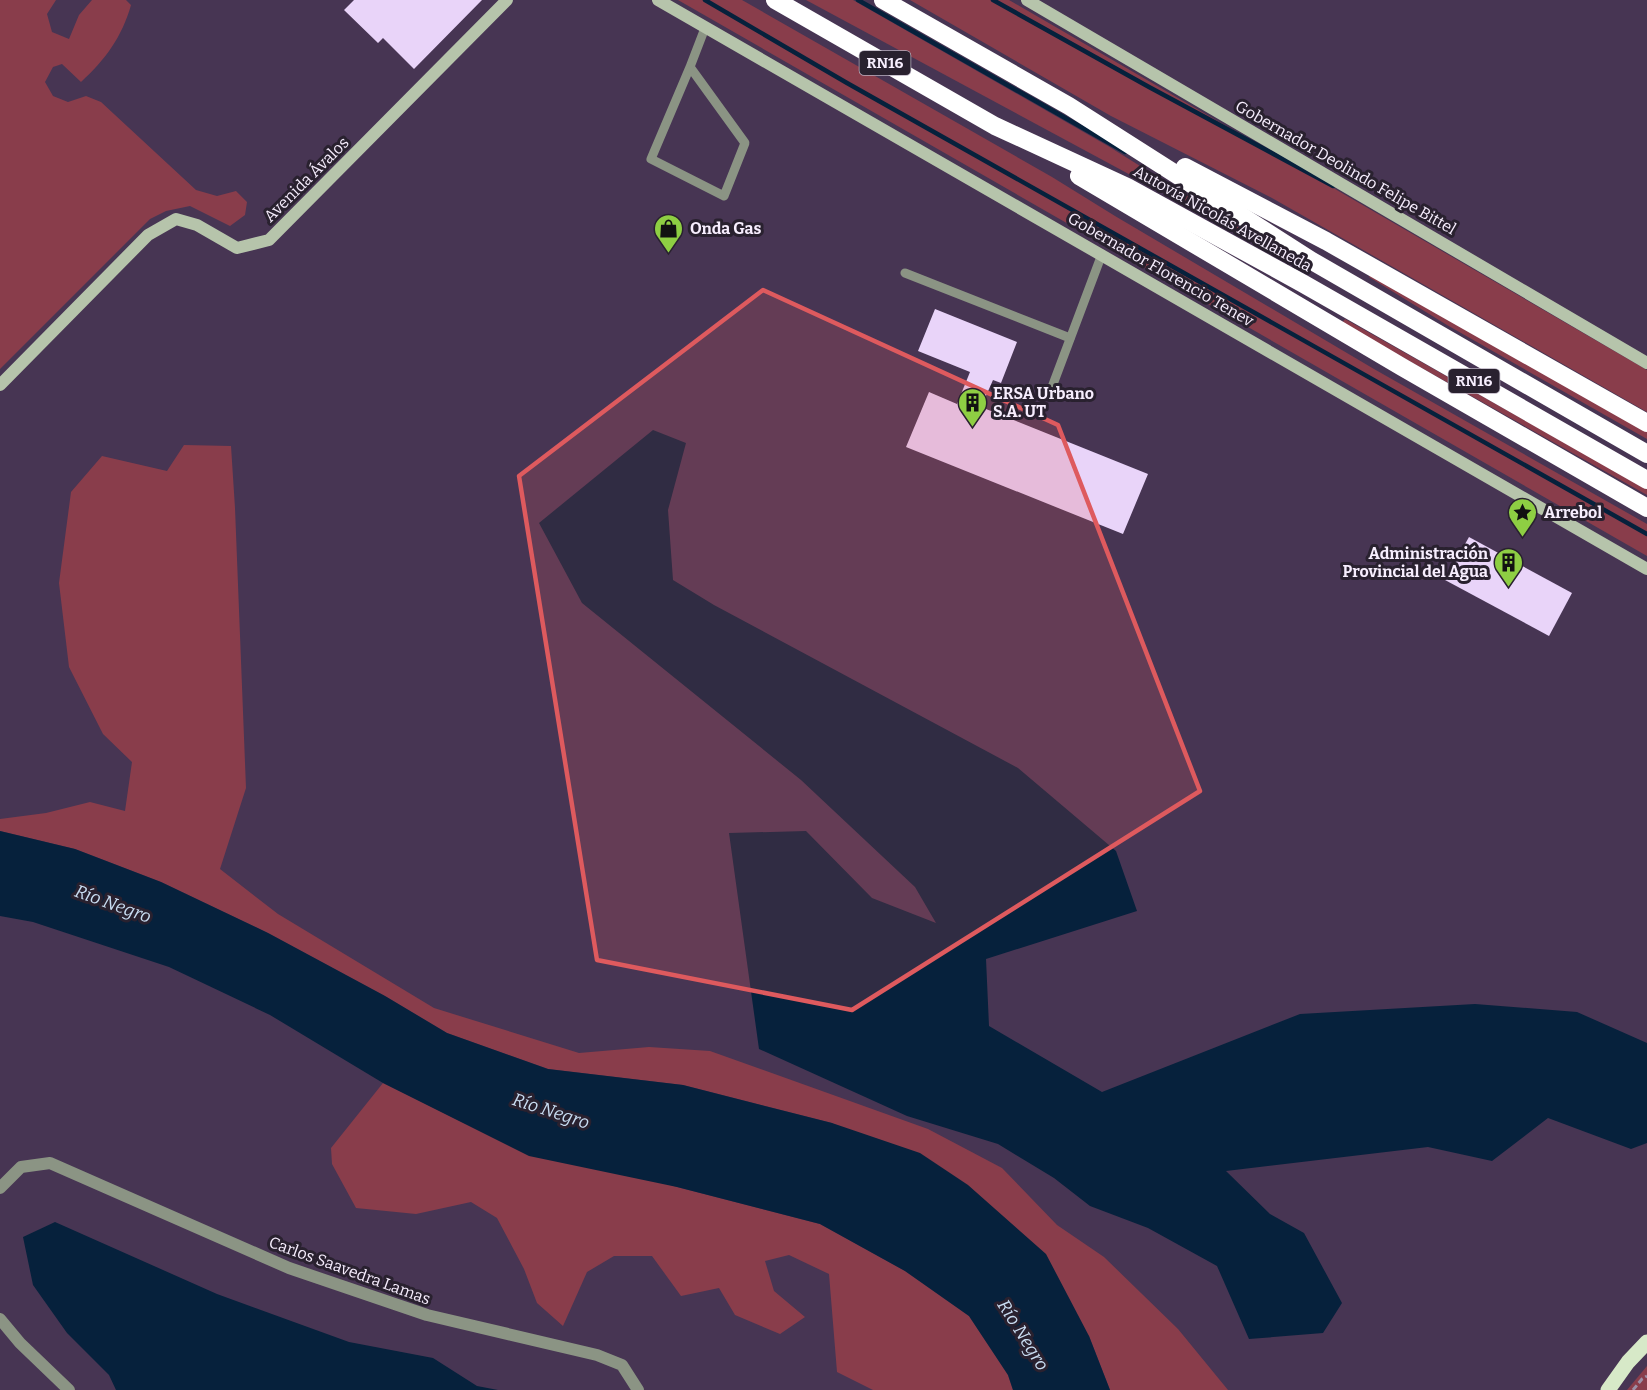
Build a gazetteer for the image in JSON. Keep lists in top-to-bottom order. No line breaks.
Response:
{"streets":{"highway":["RN16","Autovía Nicolás Avellaneda"],"street":["Gobernador Deolindo Felipe Bittel","Avenida Ávalos","Gobernador Florencio Tenev","Carlos Saavedra Lamas"]},"water":["Río Negro"],"places":{"shop":["Onda Gas"],"building":["ERSA Urbano S.A. UT","Administración Provincial del Agua"],"place":["Arrebol"]}}
